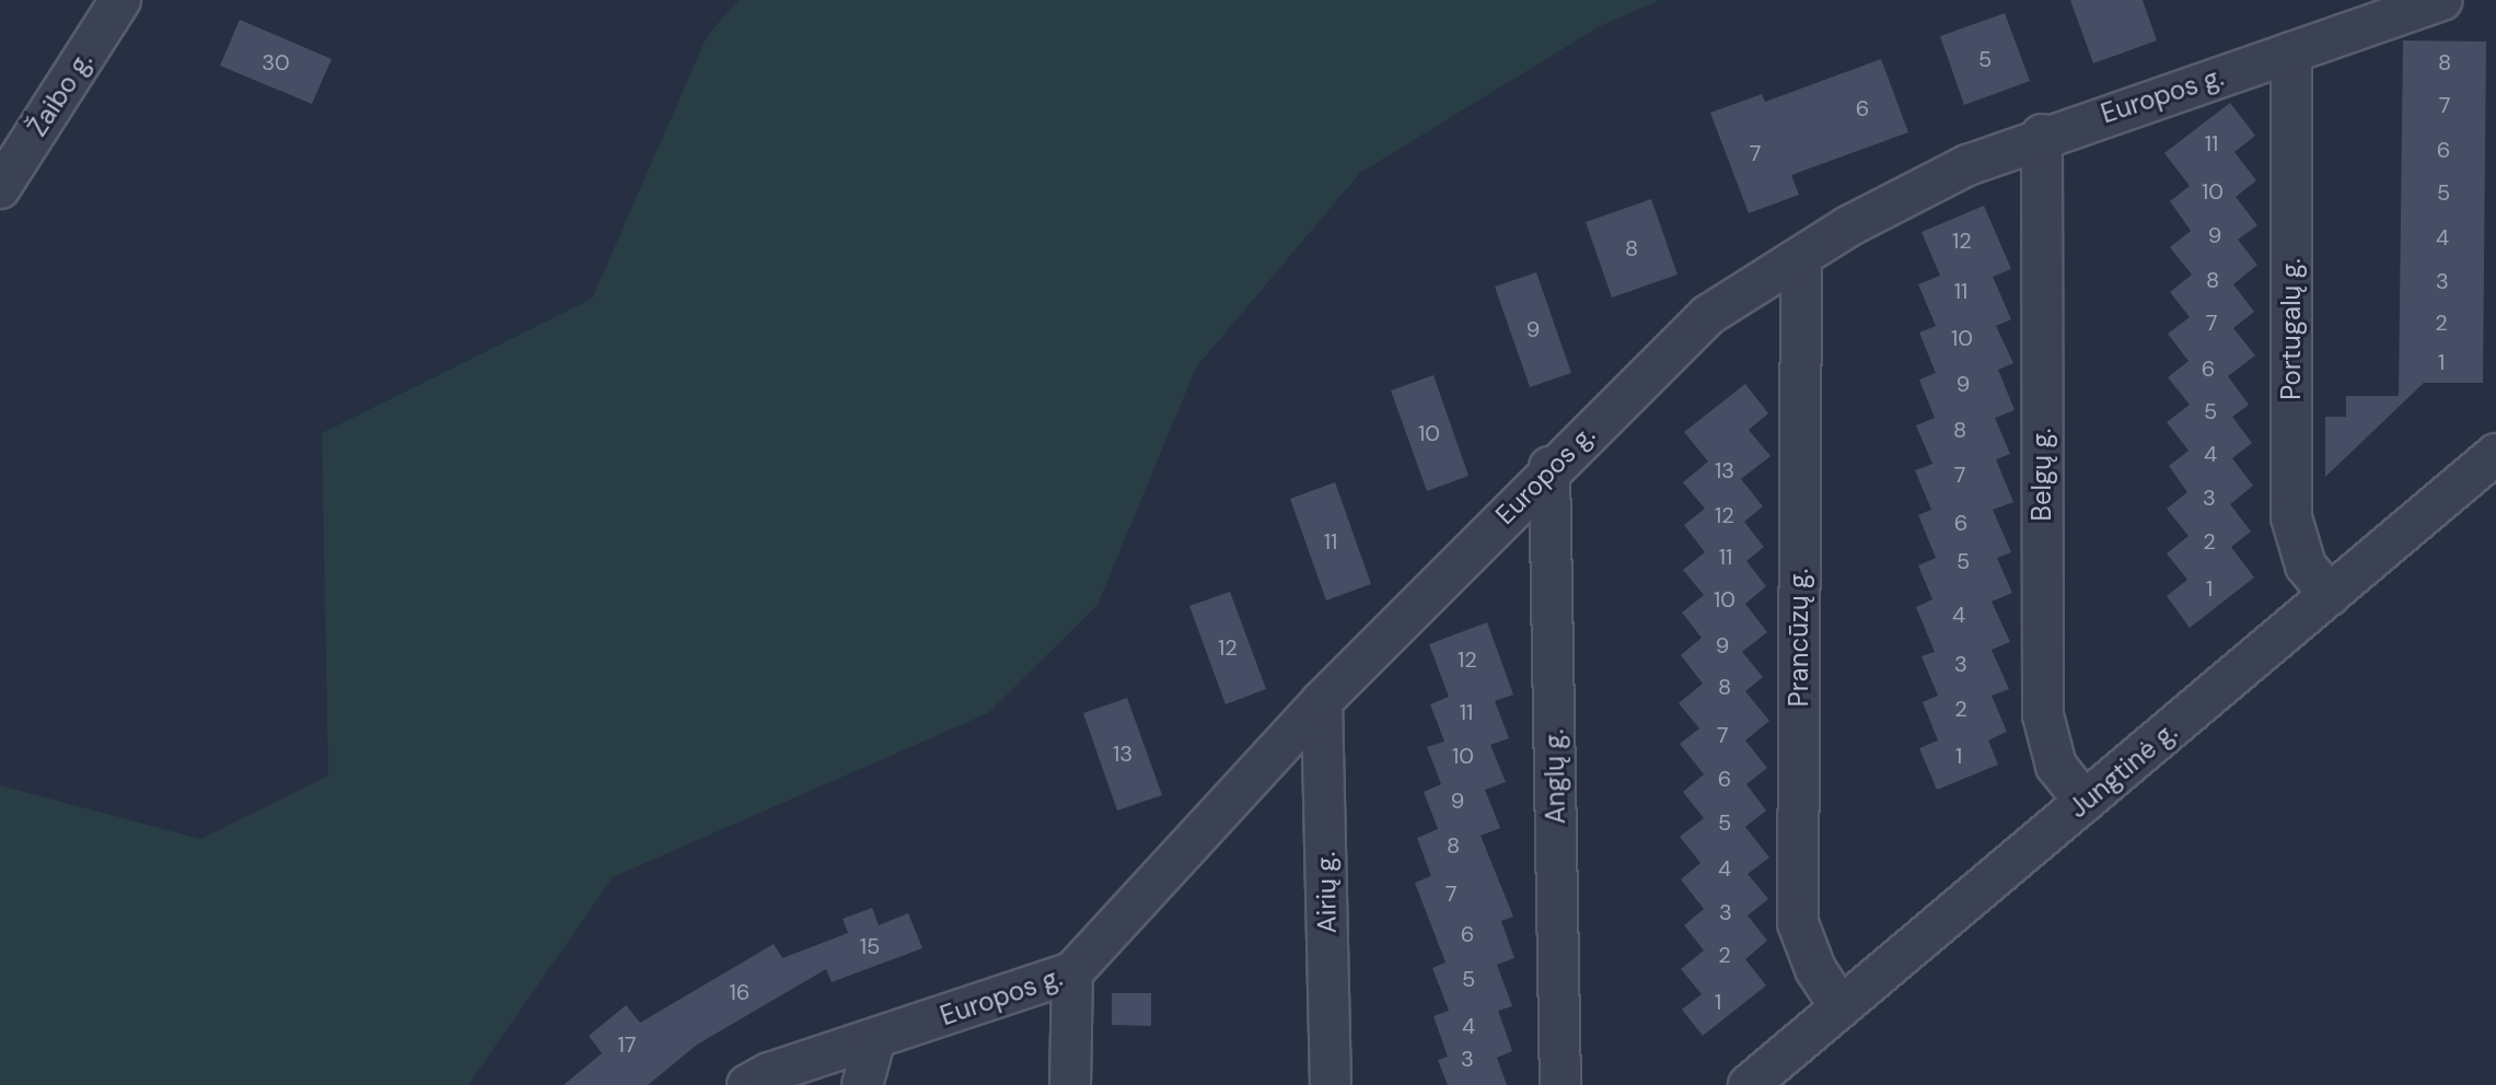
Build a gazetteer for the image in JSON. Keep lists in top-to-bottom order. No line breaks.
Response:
{"streets":{"street":["Žaibo g.","Europos g.","Portugalų g.","Belgų g.","Prancūzų g.","Jungtinė g.","Anglų g.","Airių g."]},"crossings":[["Europos g.","Portugalų g."],["Europos g.","Belgų g."],["Europos g.","Prancūzų g."],["Europos g.","Anglų g."],["Europos g.","Airių g."],["Portugalų g.","Jungtinė g."],["Belgų g.","Jungtinė g."],["Prancūzų g.","Jungtinė g."]],"house_numbers":["5","30","8","7","6","11","6","7","10","5","9","4","12","8","8","3","11","7","2","9","10","1","6","9","5","8","10","4","13","7","3","12","6","11","2","11","5","1","10","4","9","12","12","3","8","2","11","7","13","10","1","6","9","5","8","4","7","3","6","15","2","5","16","1","4","17","3"]}
